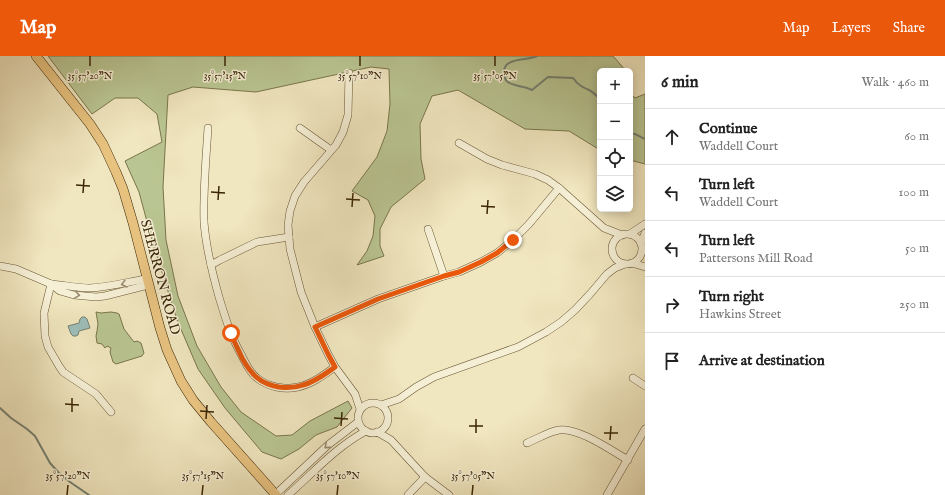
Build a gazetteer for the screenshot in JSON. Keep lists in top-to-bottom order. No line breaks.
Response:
{"streets":{"main road":["SHERRON ROAD"]},"page":{"header":"Map","nav":["Map","Layers","Share"],"heading":["6 min","Walk · 460 m"],"map_buttons":["+","−"],"list":[["Continue","Waddell Court","60 m"],["Turn left","Waddell Court","100 m"],["Turn left","Pattersons Mill Road","50 m"],["Turn right","Hawkins Street","250 m"],"Arrive at destination"]},"coordinates":["35°57'20\"N","35°57'15\"N","35°57'10\"N","35°57'05\"N"]}
